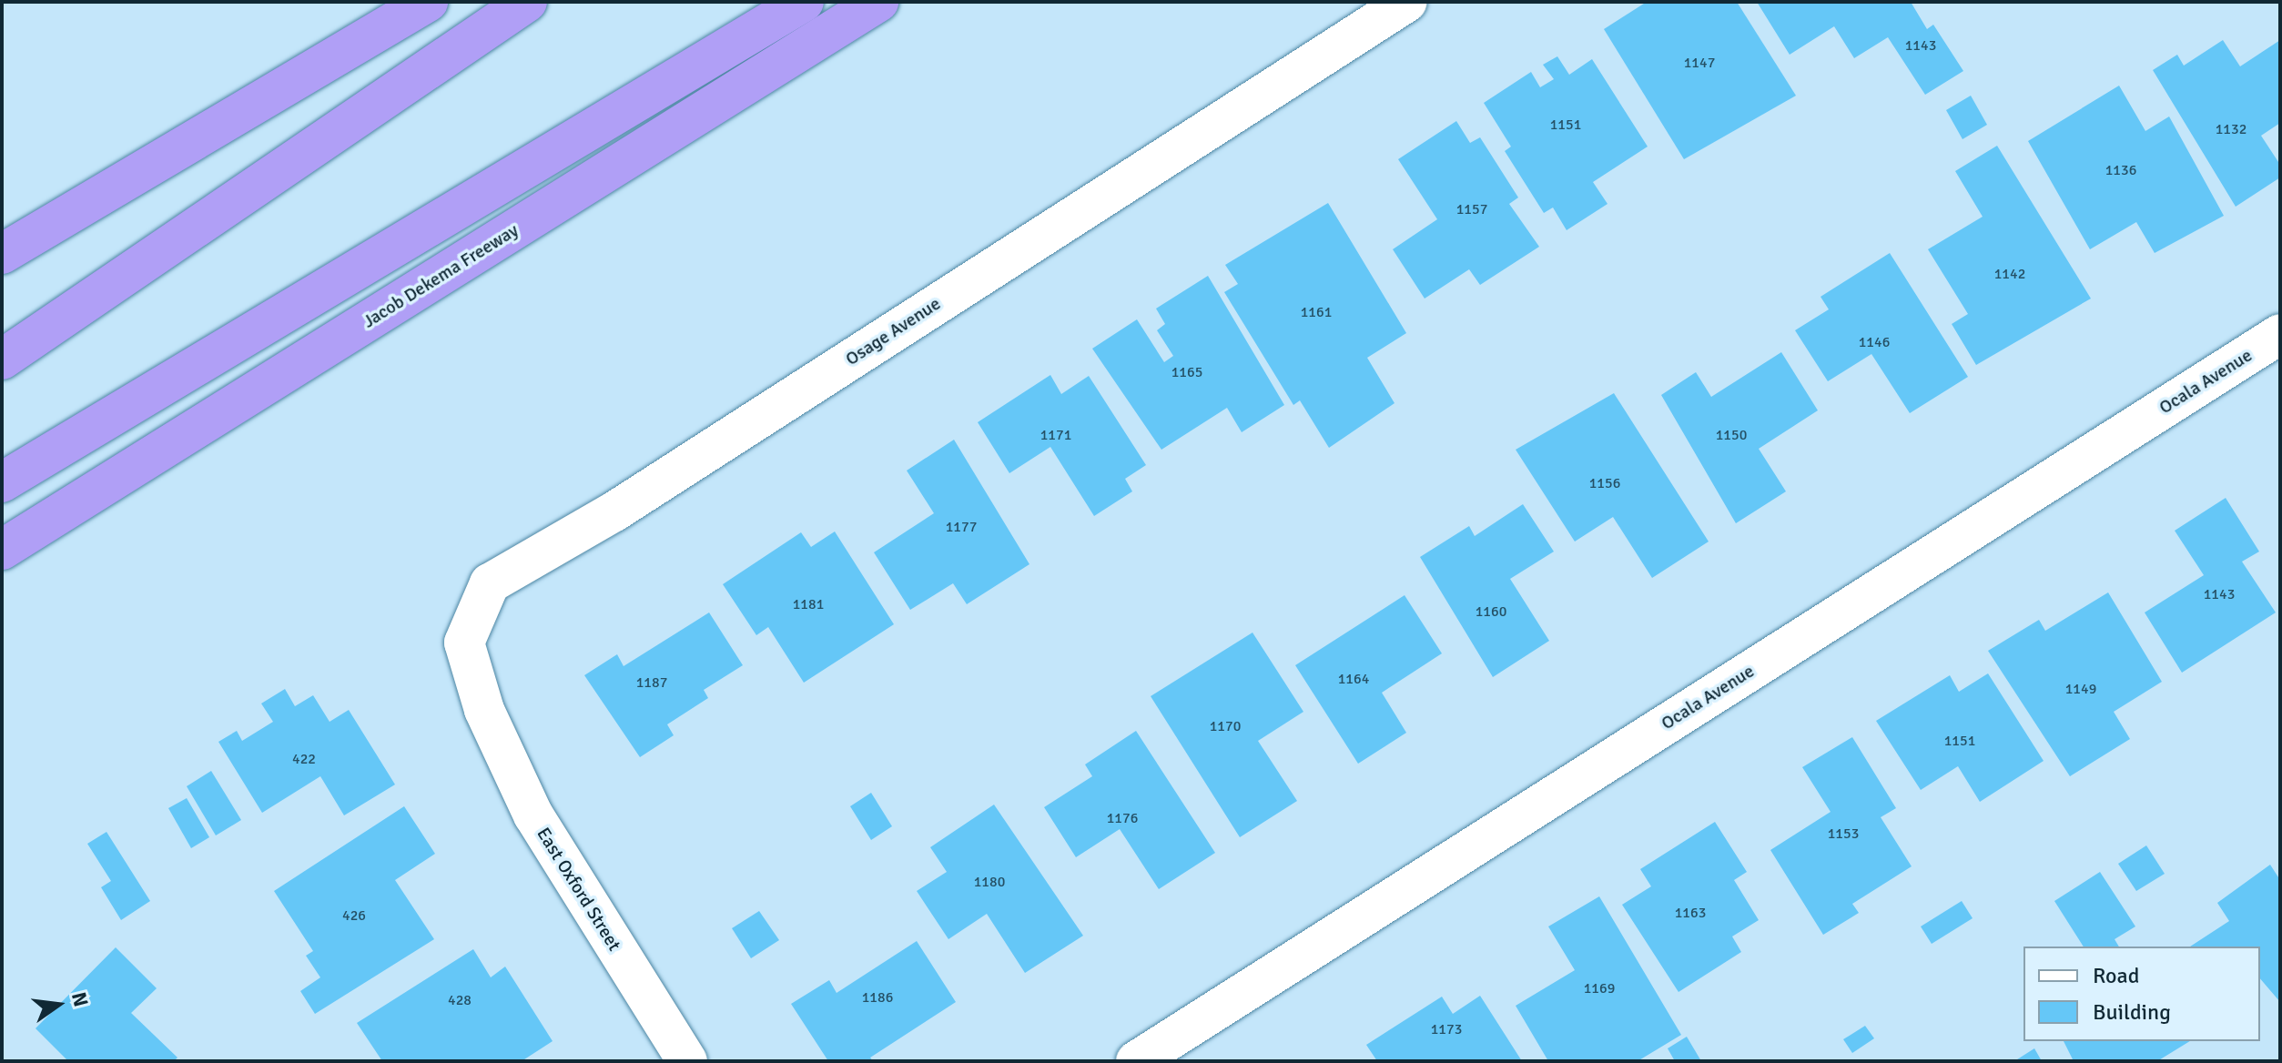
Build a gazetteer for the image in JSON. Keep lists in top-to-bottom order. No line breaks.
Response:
{"streets":{"highway":["Jacob Dekema Freeway"],"street":["Osage Avenue","Ocala Avenue","East Oxford Street"]},"crossings":[["Osage Avenue","East Oxford Street"]],"house_numbers":["1143","1147","1151","1132","1136","1157","1142","1161","1146","1165","1171","1150","1156","1177","1143","1181","1160","1164","1187","1149","1170","1151","422","1176","1153","1180","1163","426","1169","1186","428","1173"],"legend":["Road","Building"],"north":"right"}
